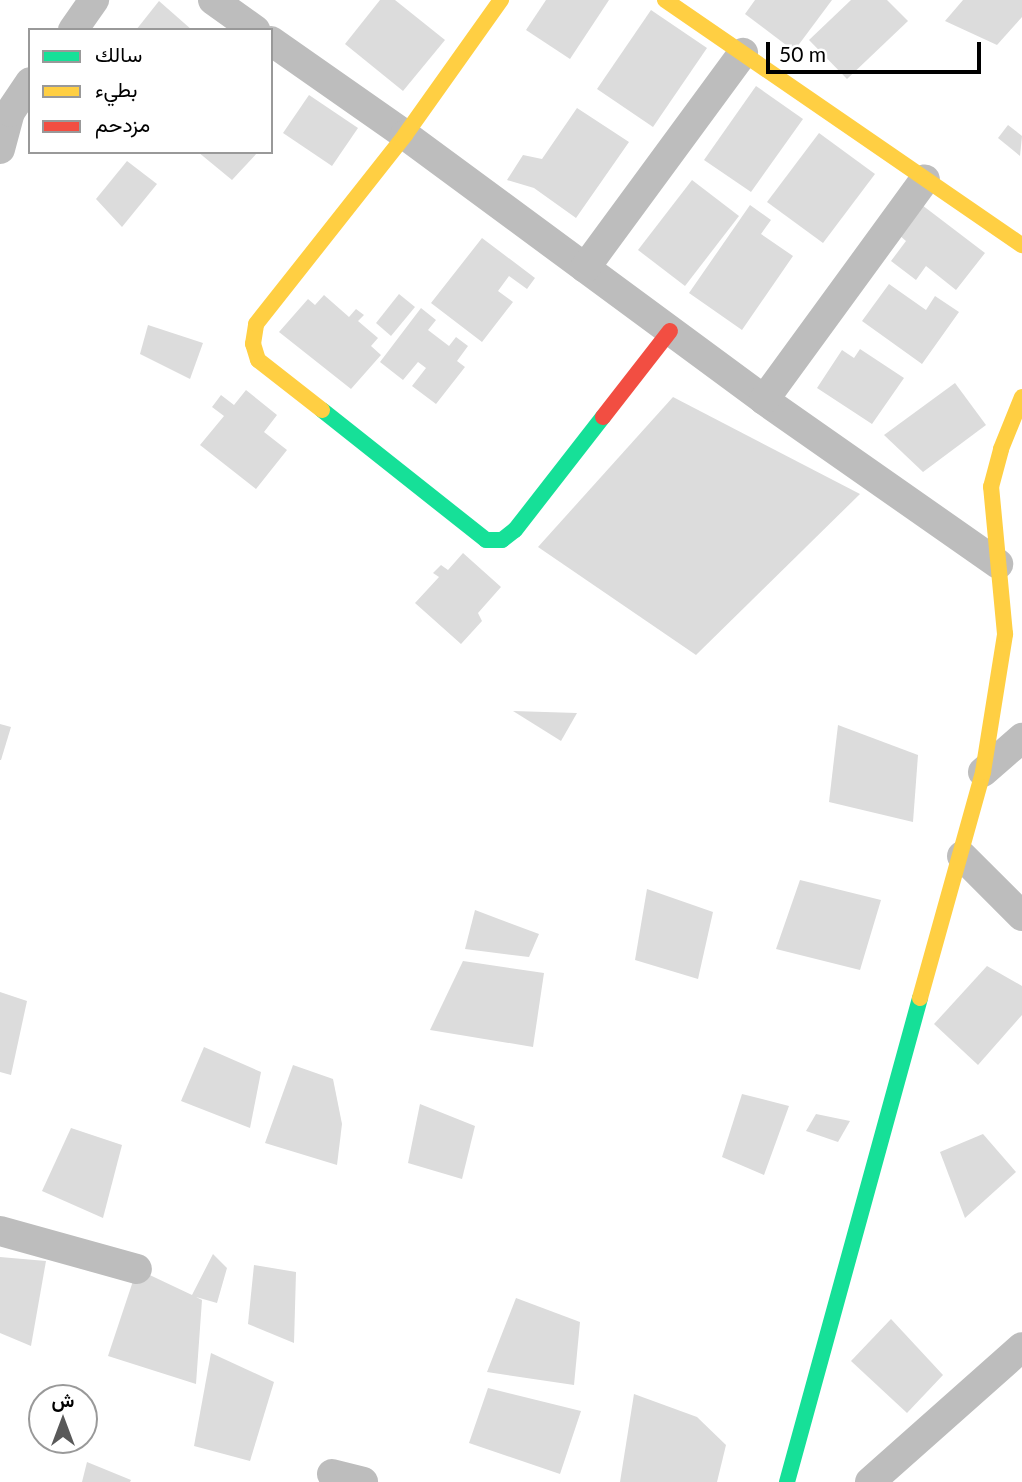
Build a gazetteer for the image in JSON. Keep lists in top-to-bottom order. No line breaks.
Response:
{"legend":["سالك","بطيء","مزدحم"],"scale_bar":"50 m","north":"top"}
